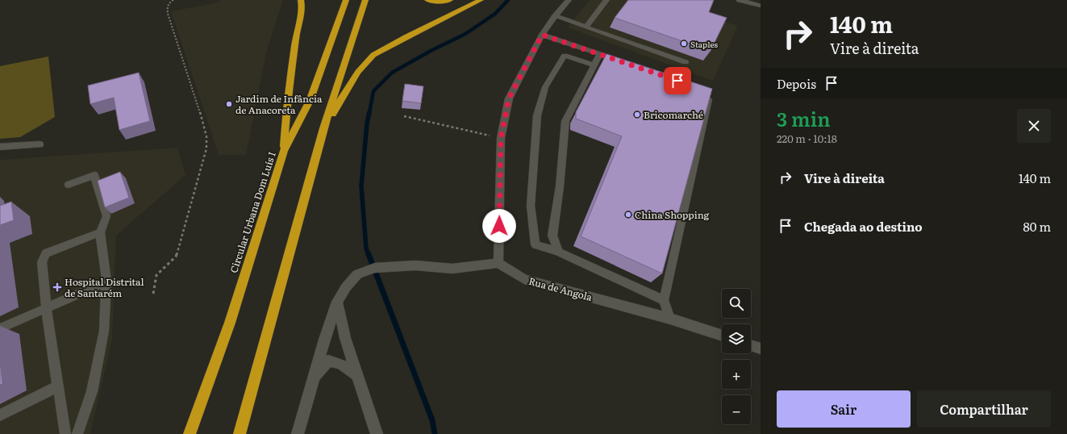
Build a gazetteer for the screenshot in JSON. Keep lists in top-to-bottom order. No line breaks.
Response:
{"streets":{"highway":["Circular Urbana Dom Luís I"],"street":["Rua de Angola"]},"places":{"other":["Staples","Jardim de Infância de Anacoreta","Bricomarché","China Shopping"],"health":["Hospital Distrital de Santarém"]},"page":{"turn":["140 m","Vire à direita"],"then":"Depois","heading":["3 min","220 m · 10:18"],"list":[{"name":"Vire à direita","value":"140 m"},{"name":"Chegada ao destino","value":"80 m"}],"map_buttons":["+","−"],"buttons":["Sair","Compartilhar"]}}
